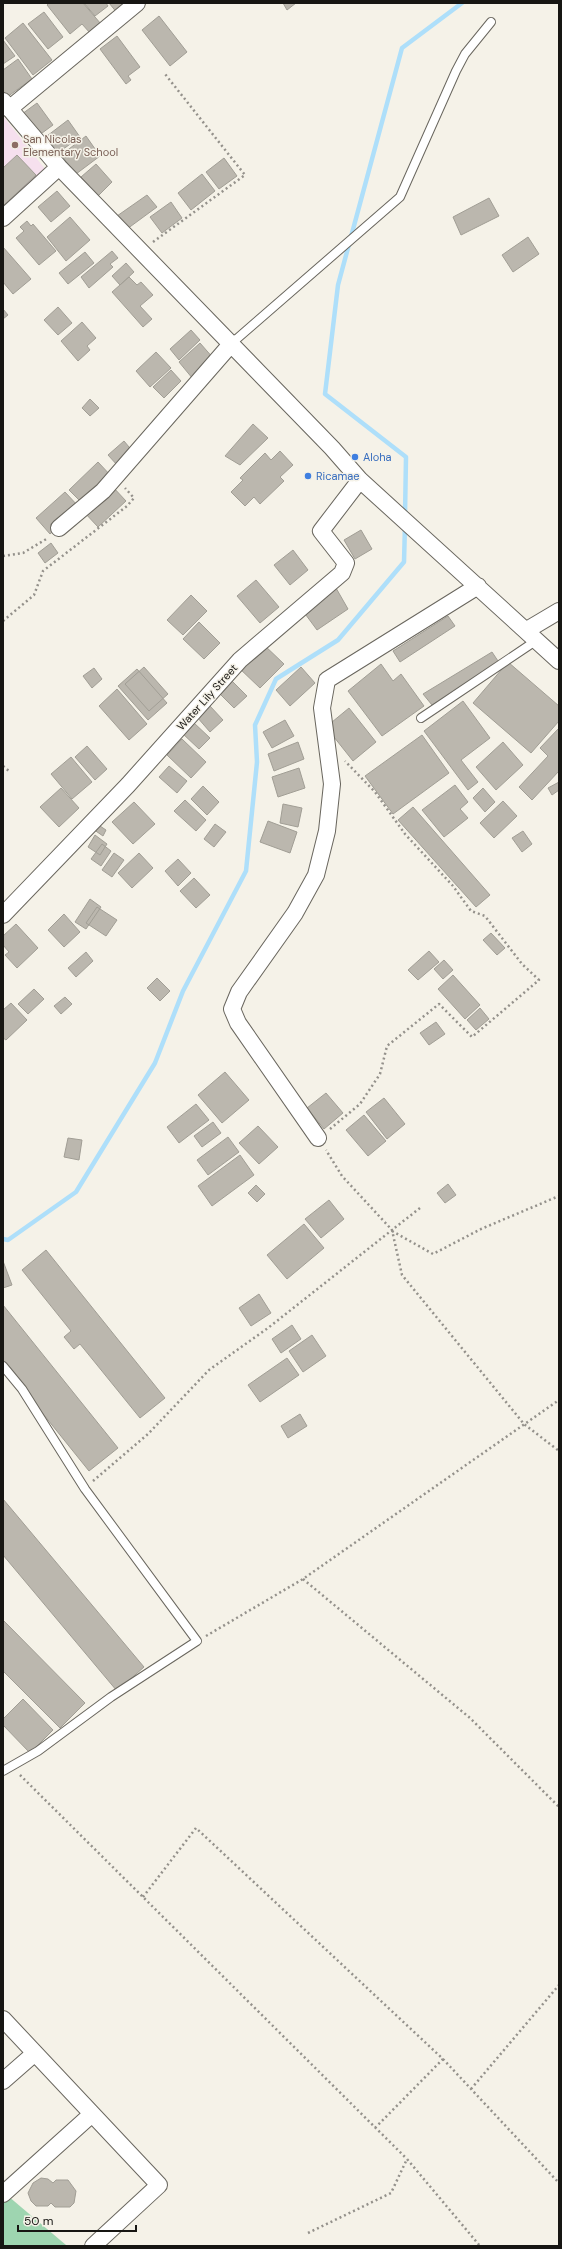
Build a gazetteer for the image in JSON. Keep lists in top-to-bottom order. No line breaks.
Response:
{"streets":{"street":["Water Lily Street"]},"places":["San Nicolas Elementary School","Aloha","Ricamae"],"scale_bar":"50 m"}
